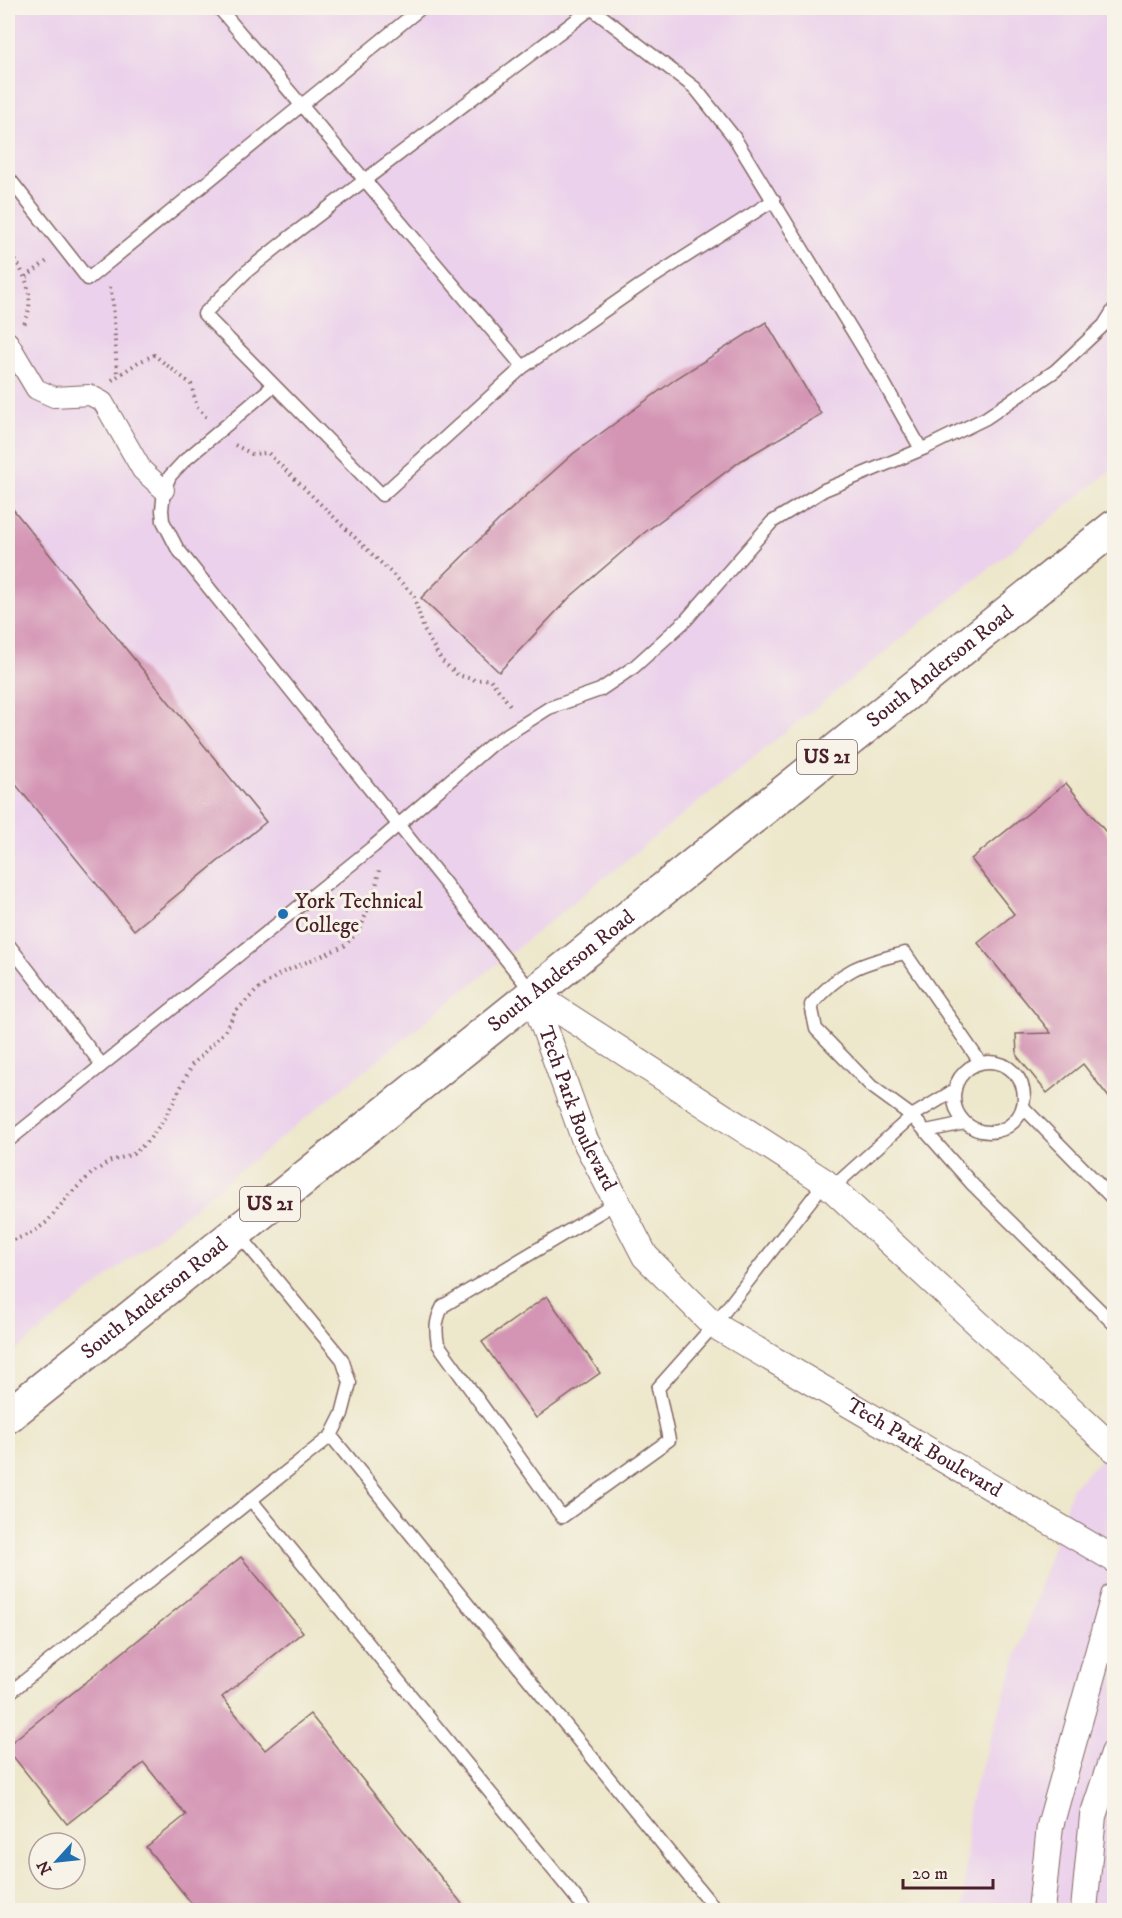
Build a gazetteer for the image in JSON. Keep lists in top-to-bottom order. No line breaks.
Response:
{"streets":{"main road":["South Anderson Road","US 21"],"street":["Tech Park Boulevard"]},"crossings":[["South Anderson Road","Tech Park Boulevard"]],"places":["York Technical College"],"scale_bar":"20 m","north":"bottom left"}
